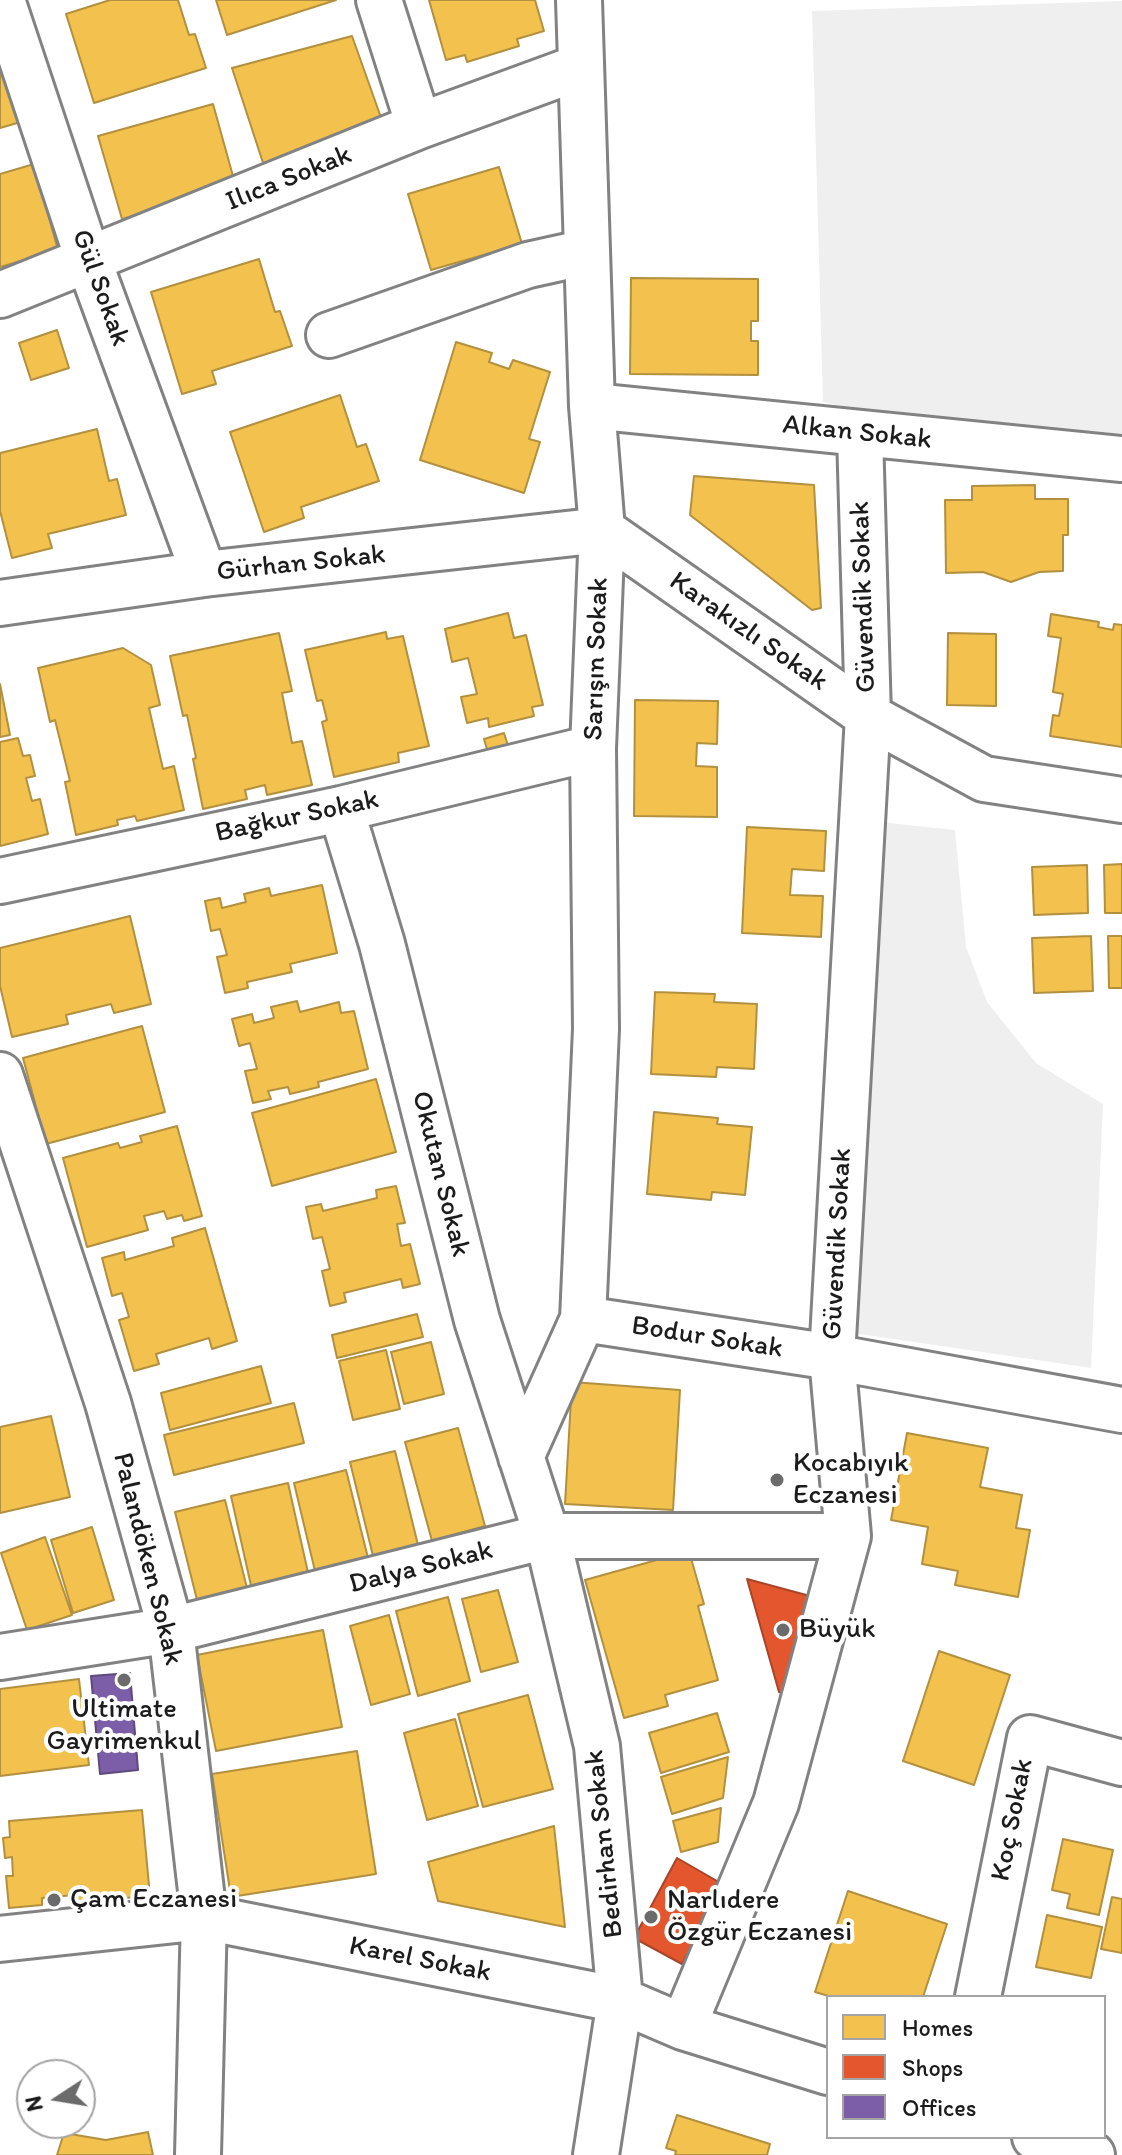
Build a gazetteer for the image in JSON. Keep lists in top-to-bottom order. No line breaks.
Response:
{"streets":{"street":["Ilıca Sokak","Gül Sokak","Alkan Sokak","Gürhan Sokak","Güvendik Sokak","Karakızlı Sokak","Sarışın Sokak","Bağkur Sokak","Okutan Sokak","Bodur Sokak","Palandöken Sokak","Dalya Sokak","Koç Sokak","Bedirhan Sokak","Karel Sokak"]},"crossings":[["Ilıca Sokak","Gül Sokak"],["Ilıca Sokak","Sarışın Sokak"],["Gül Sokak","Gürhan Sokak"],["Alkan Sokak","Güvendik Sokak"],["Alkan Sokak","Sarışın Sokak"],["Gürhan Sokak","Karakızlı Sokak"],["Gürhan Sokak","Sarışın Sokak"],["Güvendik Sokak","Karakızlı Sokak"],["Güvendik Sokak","Bodur Sokak"],["Güvendik Sokak","Dalya Sokak"],["Güvendik Sokak","Karel Sokak"],["Karakızlı Sokak","Sarışın Sokak"],["Sarışın Sokak","Bağkur Sokak"],["Sarışın Sokak","Bodur Sokak"],["Bağkur Sokak","Okutan Sokak"],["Okutan Sokak","Dalya Sokak"],["Okutan Sokak","Bedirhan Sokak"],["Palandöken Sokak","Dalya Sokak"],["Palandöken Sokak","Karel Sokak"],["Dalya Sokak","Bedirhan Sokak"],["Bedirhan Sokak","Karel Sokak"]],"places":["Kocabıyık Eczanesi","Büyük","Ultimate Gayrimenkul","Çam Eczanesi","Narlıdere Özgür Eczanesi"],"legend":["Homes","Shops","Offices"],"north":"left"}
